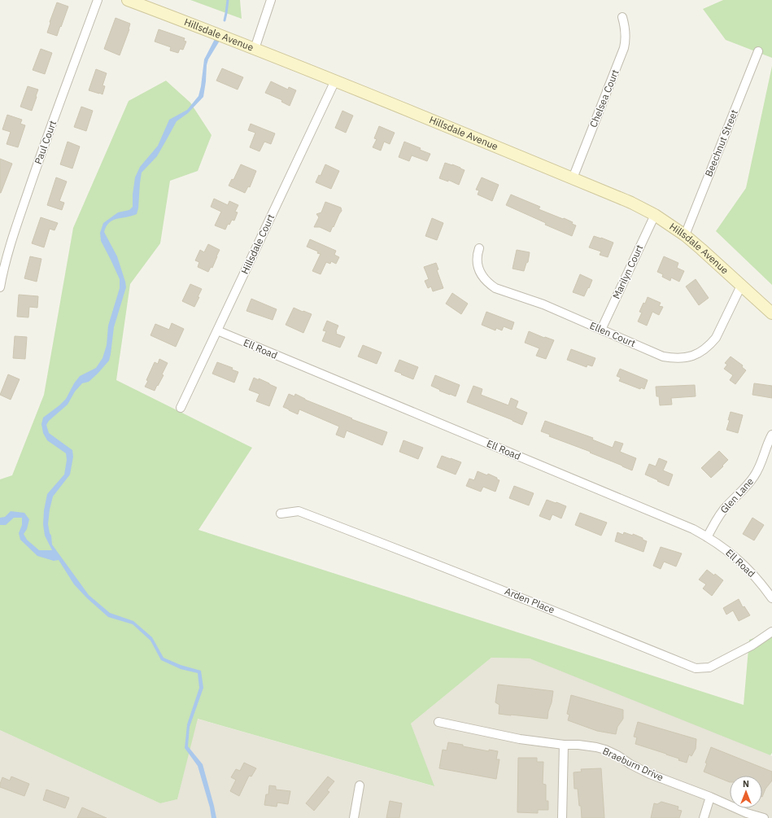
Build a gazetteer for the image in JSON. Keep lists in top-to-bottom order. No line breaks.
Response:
{"streets":{"street":["Hillsdale Avenue","Chelsea Court","Paul Court","Beechnut Street","Hillsdale Court","Marilyn Court","Ellen Court","Ell Road","Glen Lane","Arden Place","Braeburn Drive"]},"crossings":[["Hillsdale Avenue","Chelsea Court"],["Hillsdale Avenue","Beechnut Street"],["Hillsdale Avenue","Hillsdale Court"],["Hillsdale Avenue","Marilyn Court"],["Hillsdale Avenue","Ellen Court"],["Hillsdale Court","Ell Road"],["Marilyn Court","Ellen Court"],["Ell Road","Glen Lane"]],"north":"top"}
